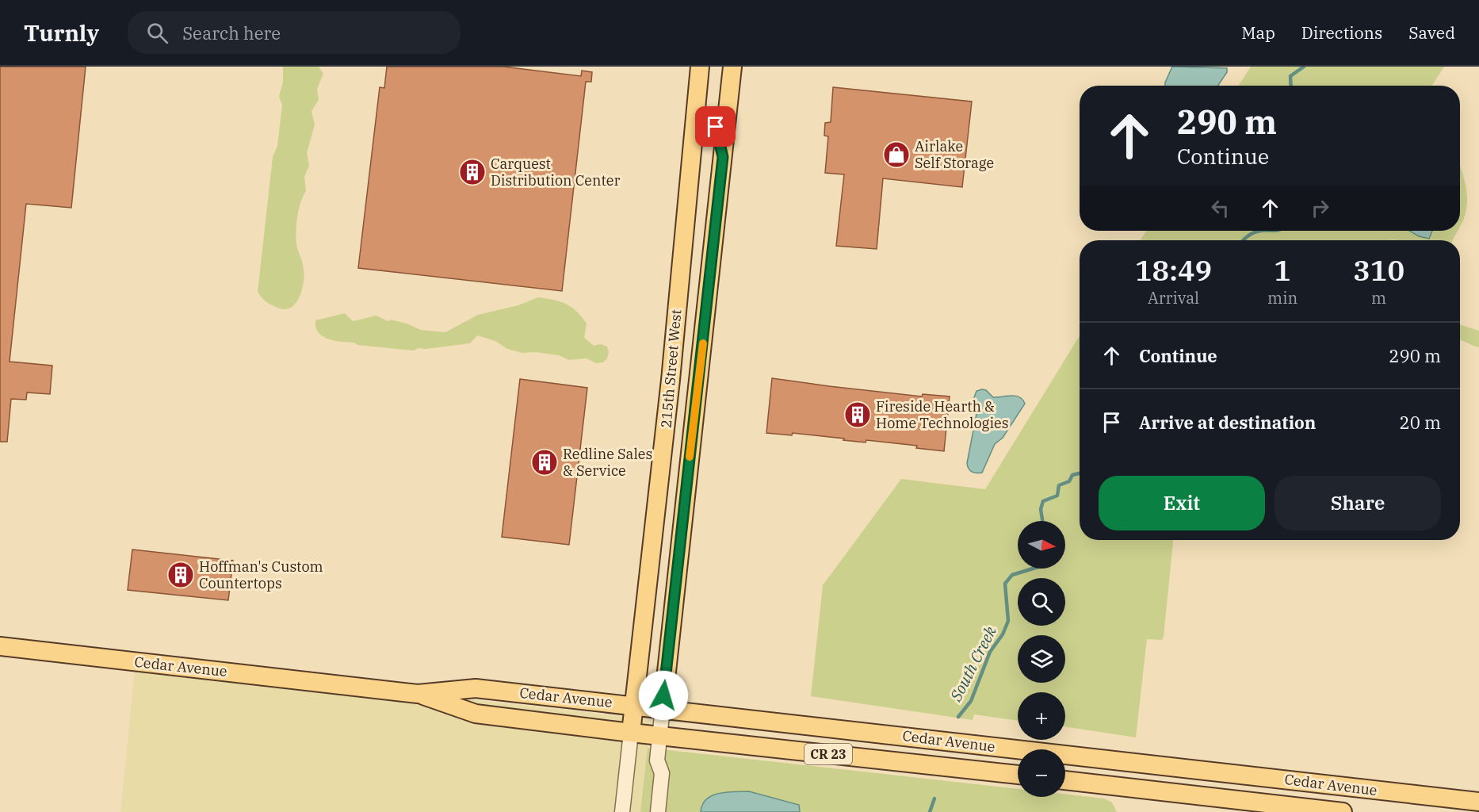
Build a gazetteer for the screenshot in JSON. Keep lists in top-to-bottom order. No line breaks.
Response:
{"streets":{"main road":["215th Street West","Cedar Avenue","CR 23"]},"crossings":[["215th Street West","Cedar Avenue"]],"water":["South Creek"],"places":{"shop":["Airlake Self Storage"],"building":["Carquest Distribution Center","Fireside Hearth & Home Technologies","Redline Sales & Service","Hoffman's Custom Countertops"]},"north":"right","page":{"header":"Turnly","search":"Search here","nav":["Map","Directions","Saved"],"turn":["290 m","Continue"],"eta":["18:49","Arrival","1","min","310","m"],"list":[{"name":"Continue","value":"290 m"},{"name":"Arrive at destination","value":"20 m"}],"buttons":["Exit","Share"],"map_buttons":["+","−"]}}
